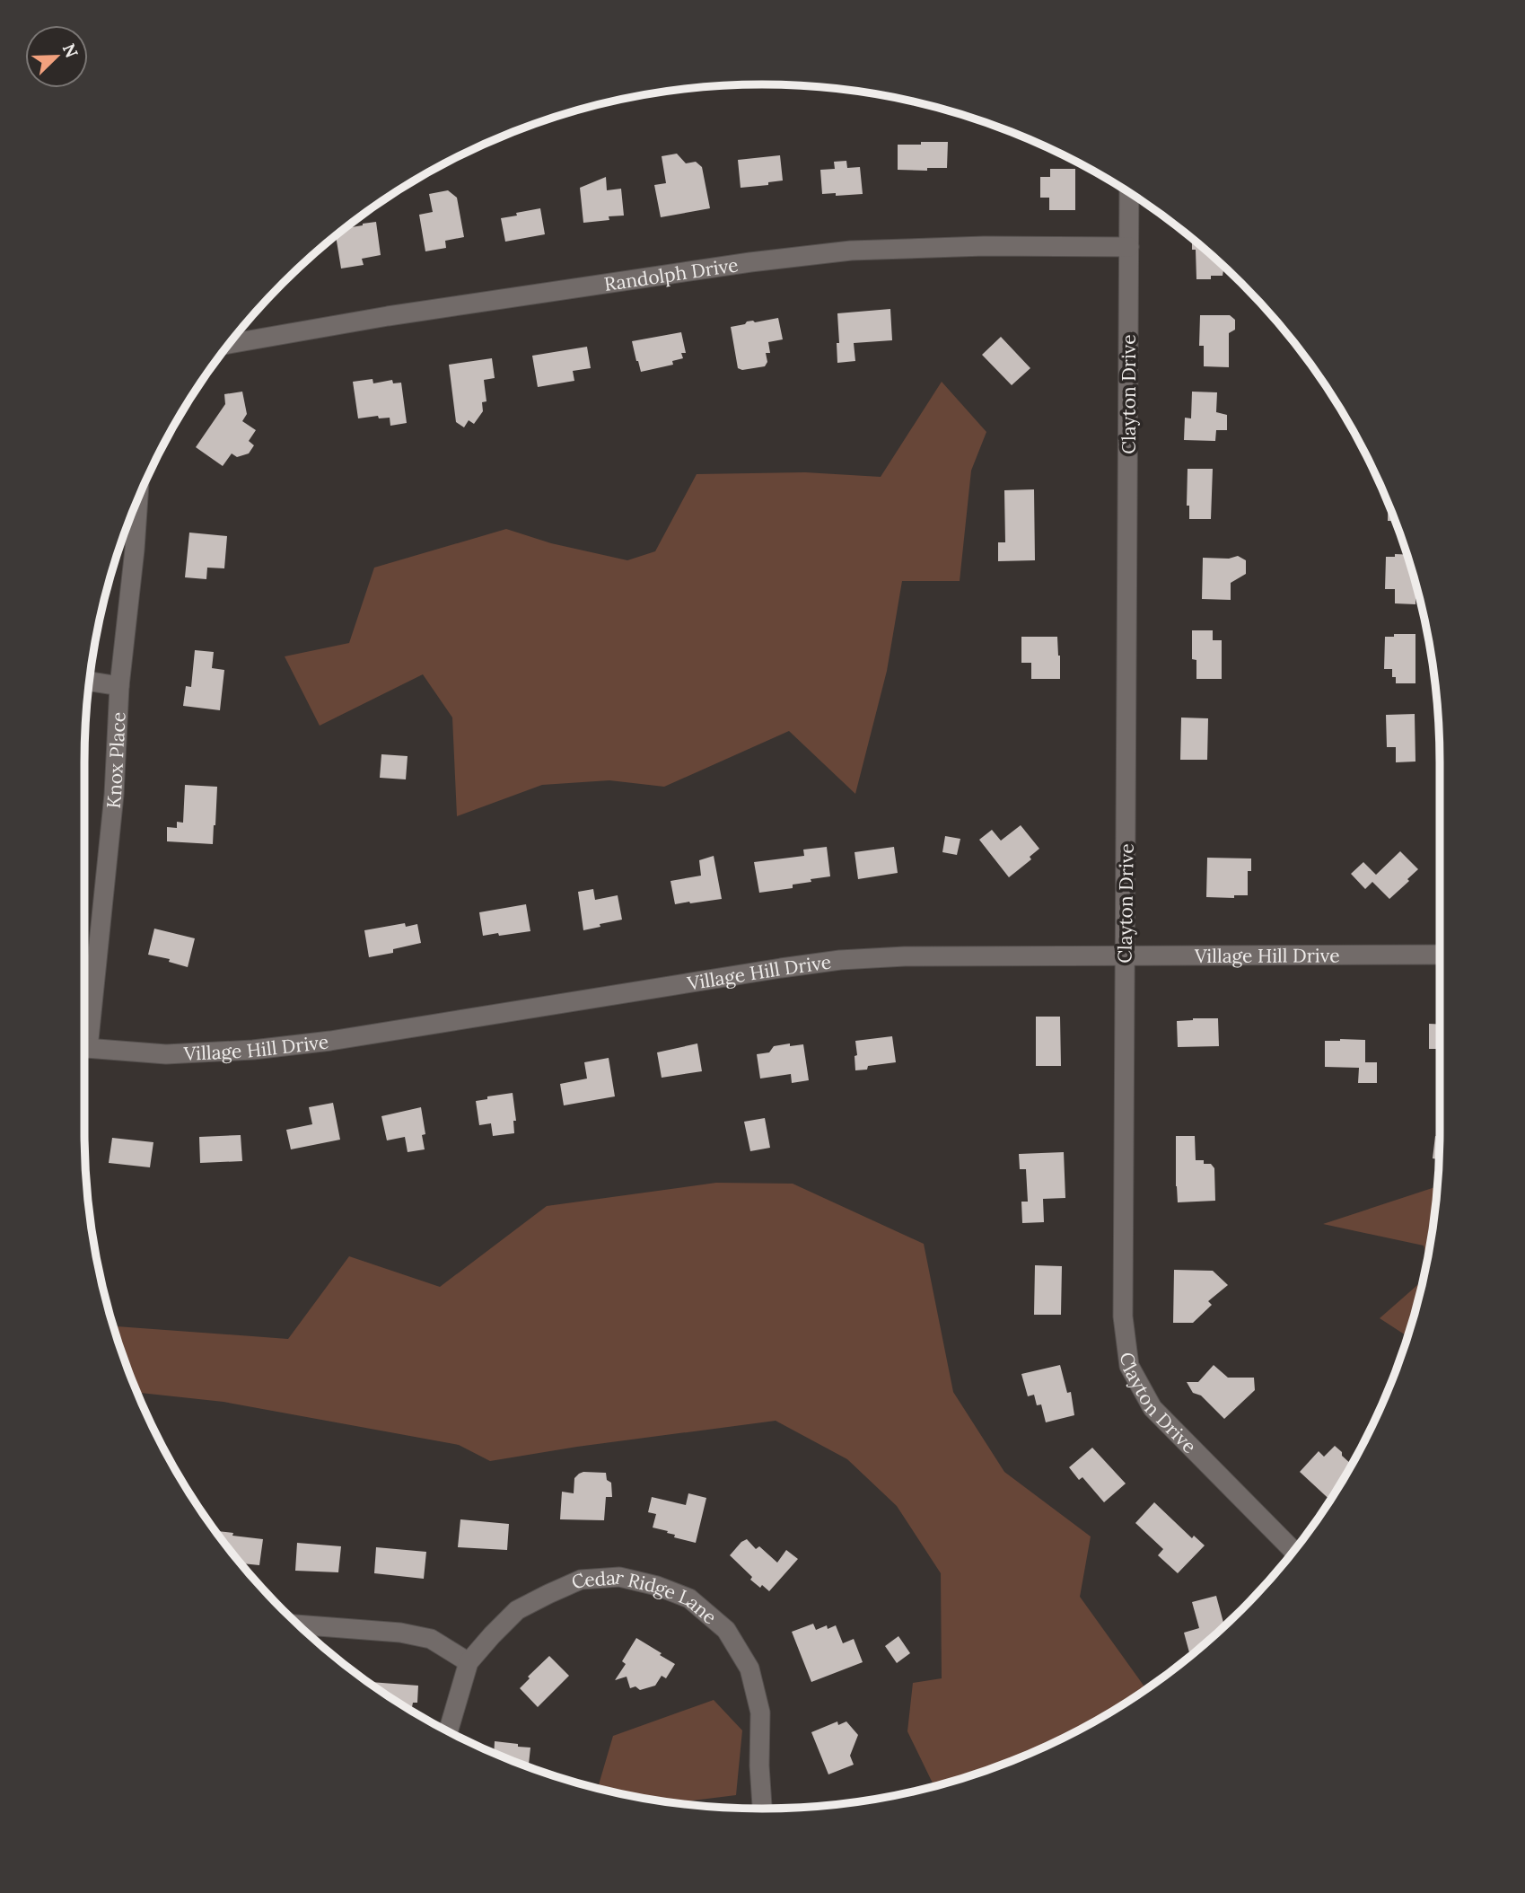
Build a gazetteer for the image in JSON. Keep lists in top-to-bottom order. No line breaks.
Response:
{"streets":{"street":["Randolph Drive","Clayton Drive","Knox Place","Village Hill Drive","Cedar Ridge Lane"]},"crossings":[["Randolph Drive","Clayton Drive"],["Clayton Drive","Village Hill Drive"]],"north":"top right"}
